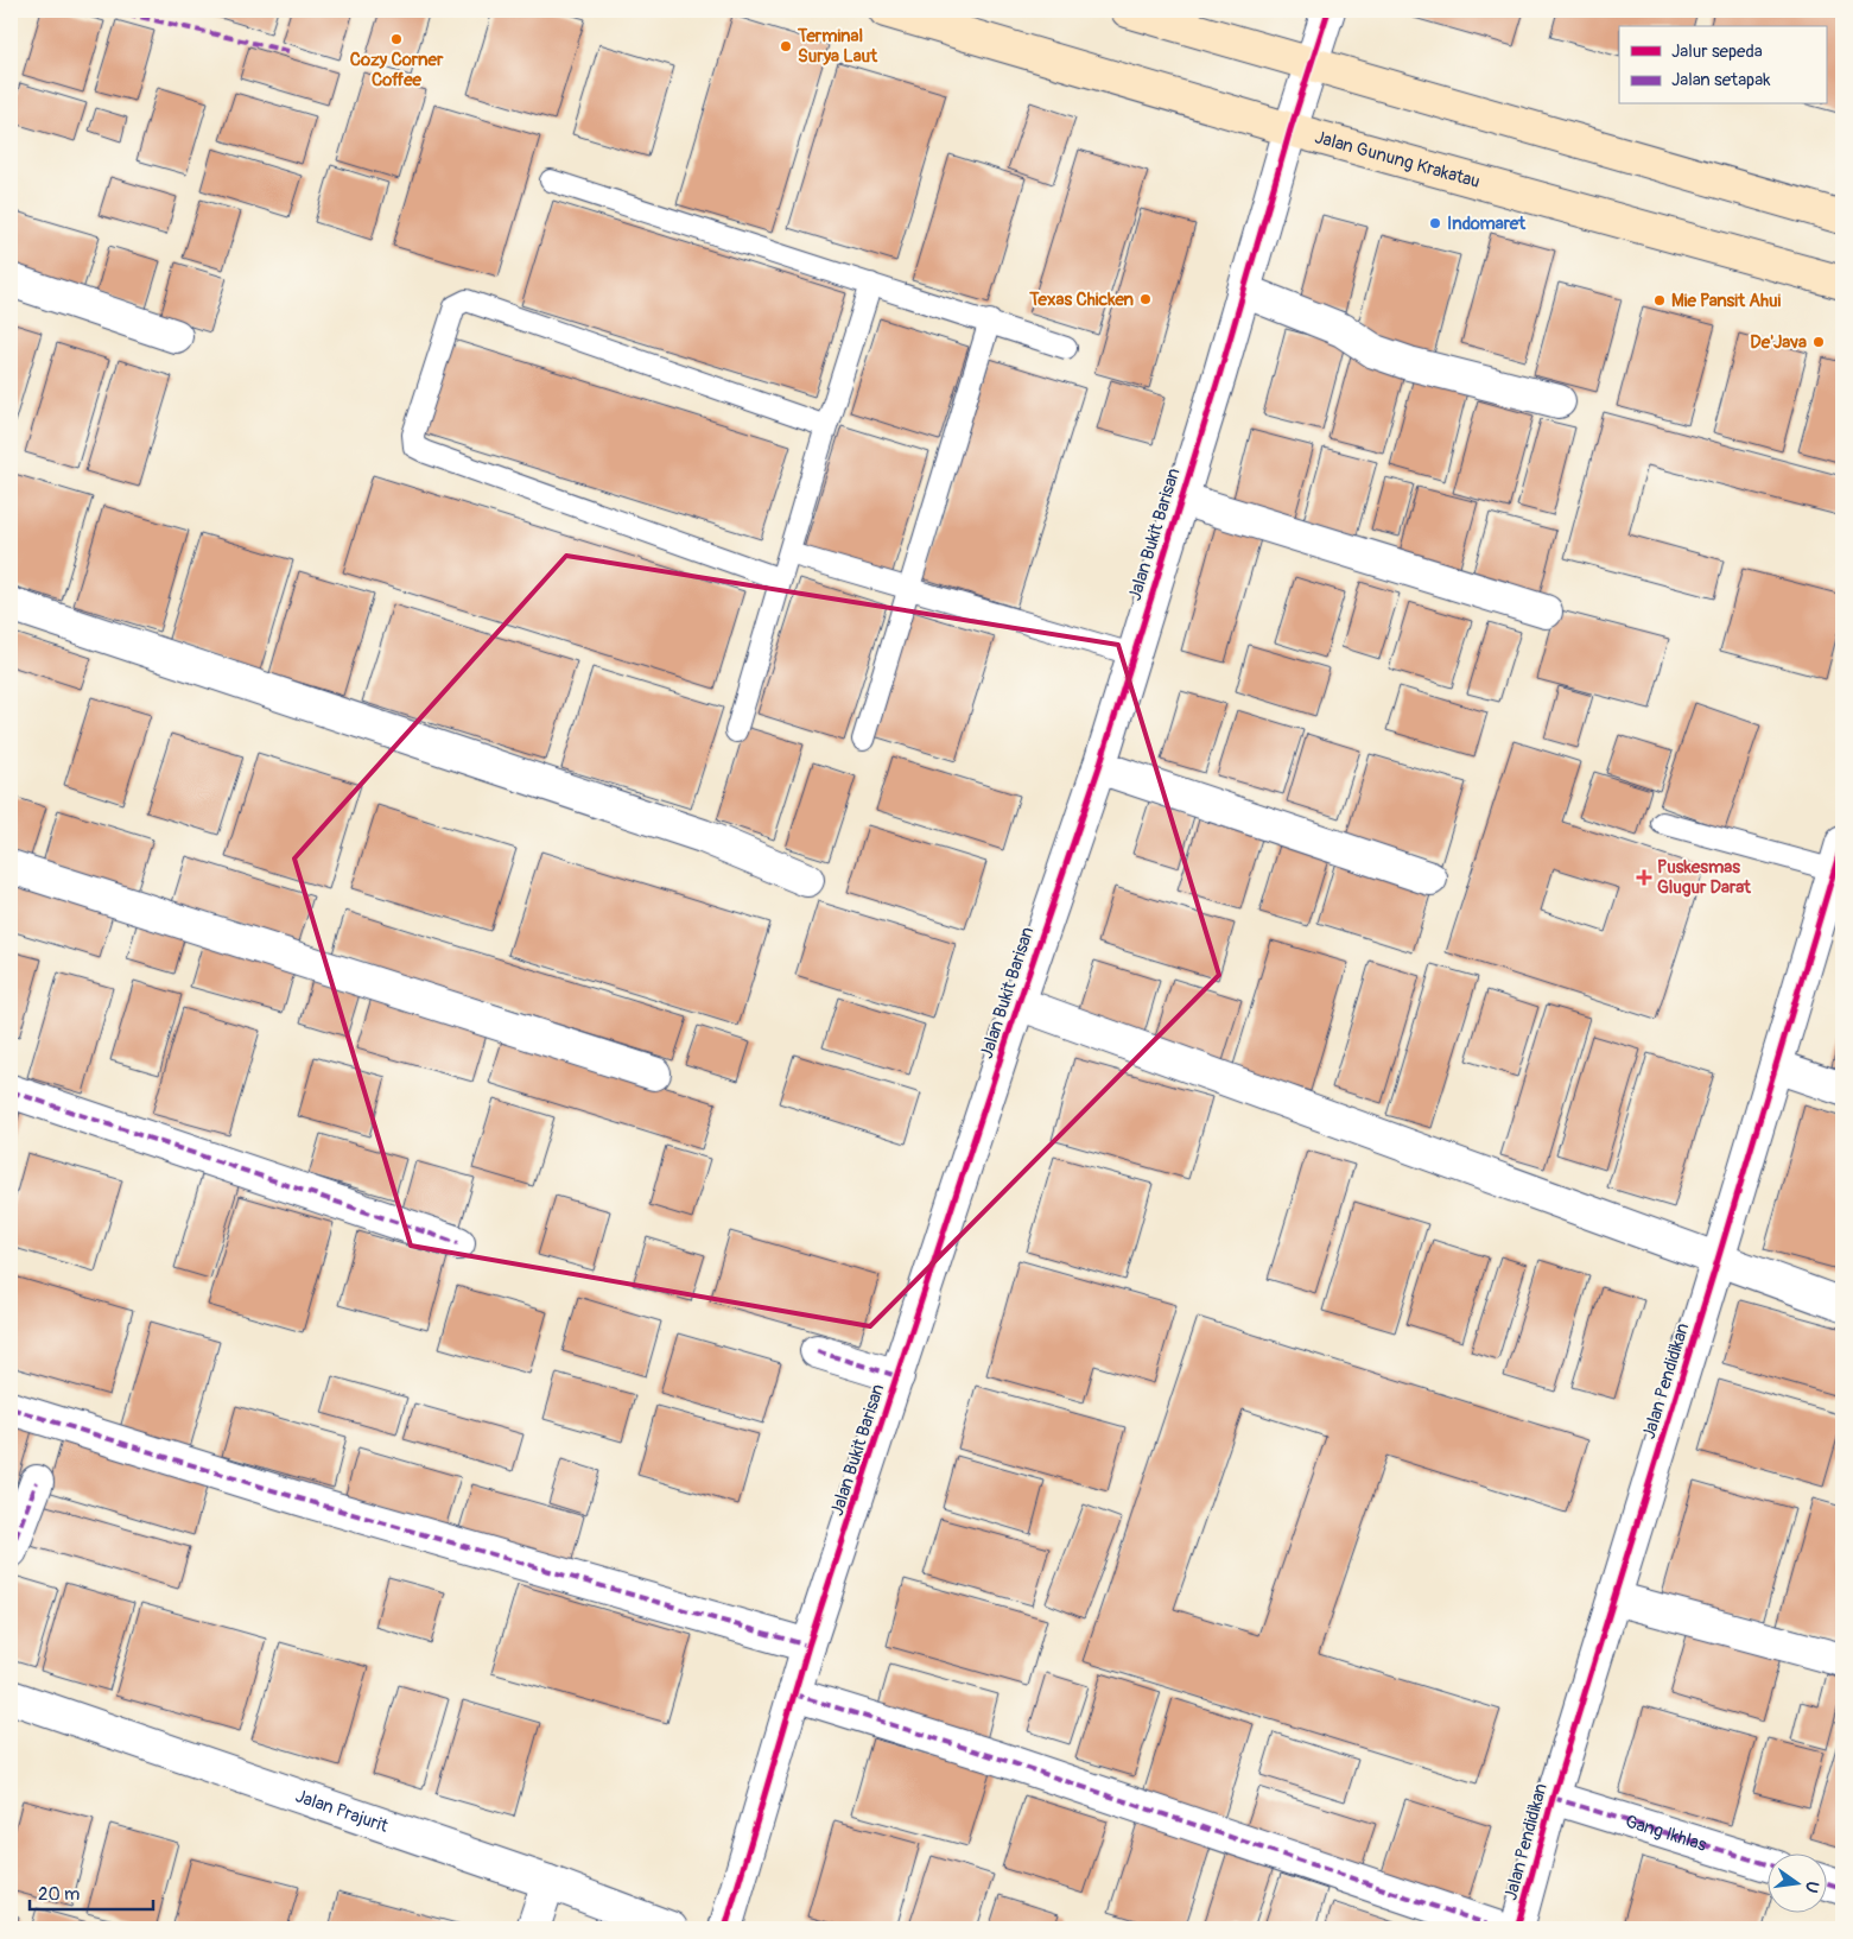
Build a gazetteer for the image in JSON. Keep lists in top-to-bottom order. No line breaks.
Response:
{"streets":{"main road":["Jalan Gunung Krakatau"],"street":["Jalan Bukit Barisan","Jalan Pendidikan","Jalan Prajurit","Gang Ikhlas"]},"crossings":[["Jalan Gunung Krakatau","Jalan Bukit Barisan"],["Jalan Pendidikan","Gang Ikhlas"]],"places":{"other":["Cozy Corner Coffee","Terminal Surya Laut","Indomaret","Texas Chicken","Mie Pansit Ahui","De'Java"],"health":["Puskesmas Glugur Darat"]},"legend":["Jalur sepeda","Jalan setapak"],"scale_bar":"20 m","north":"right"}
